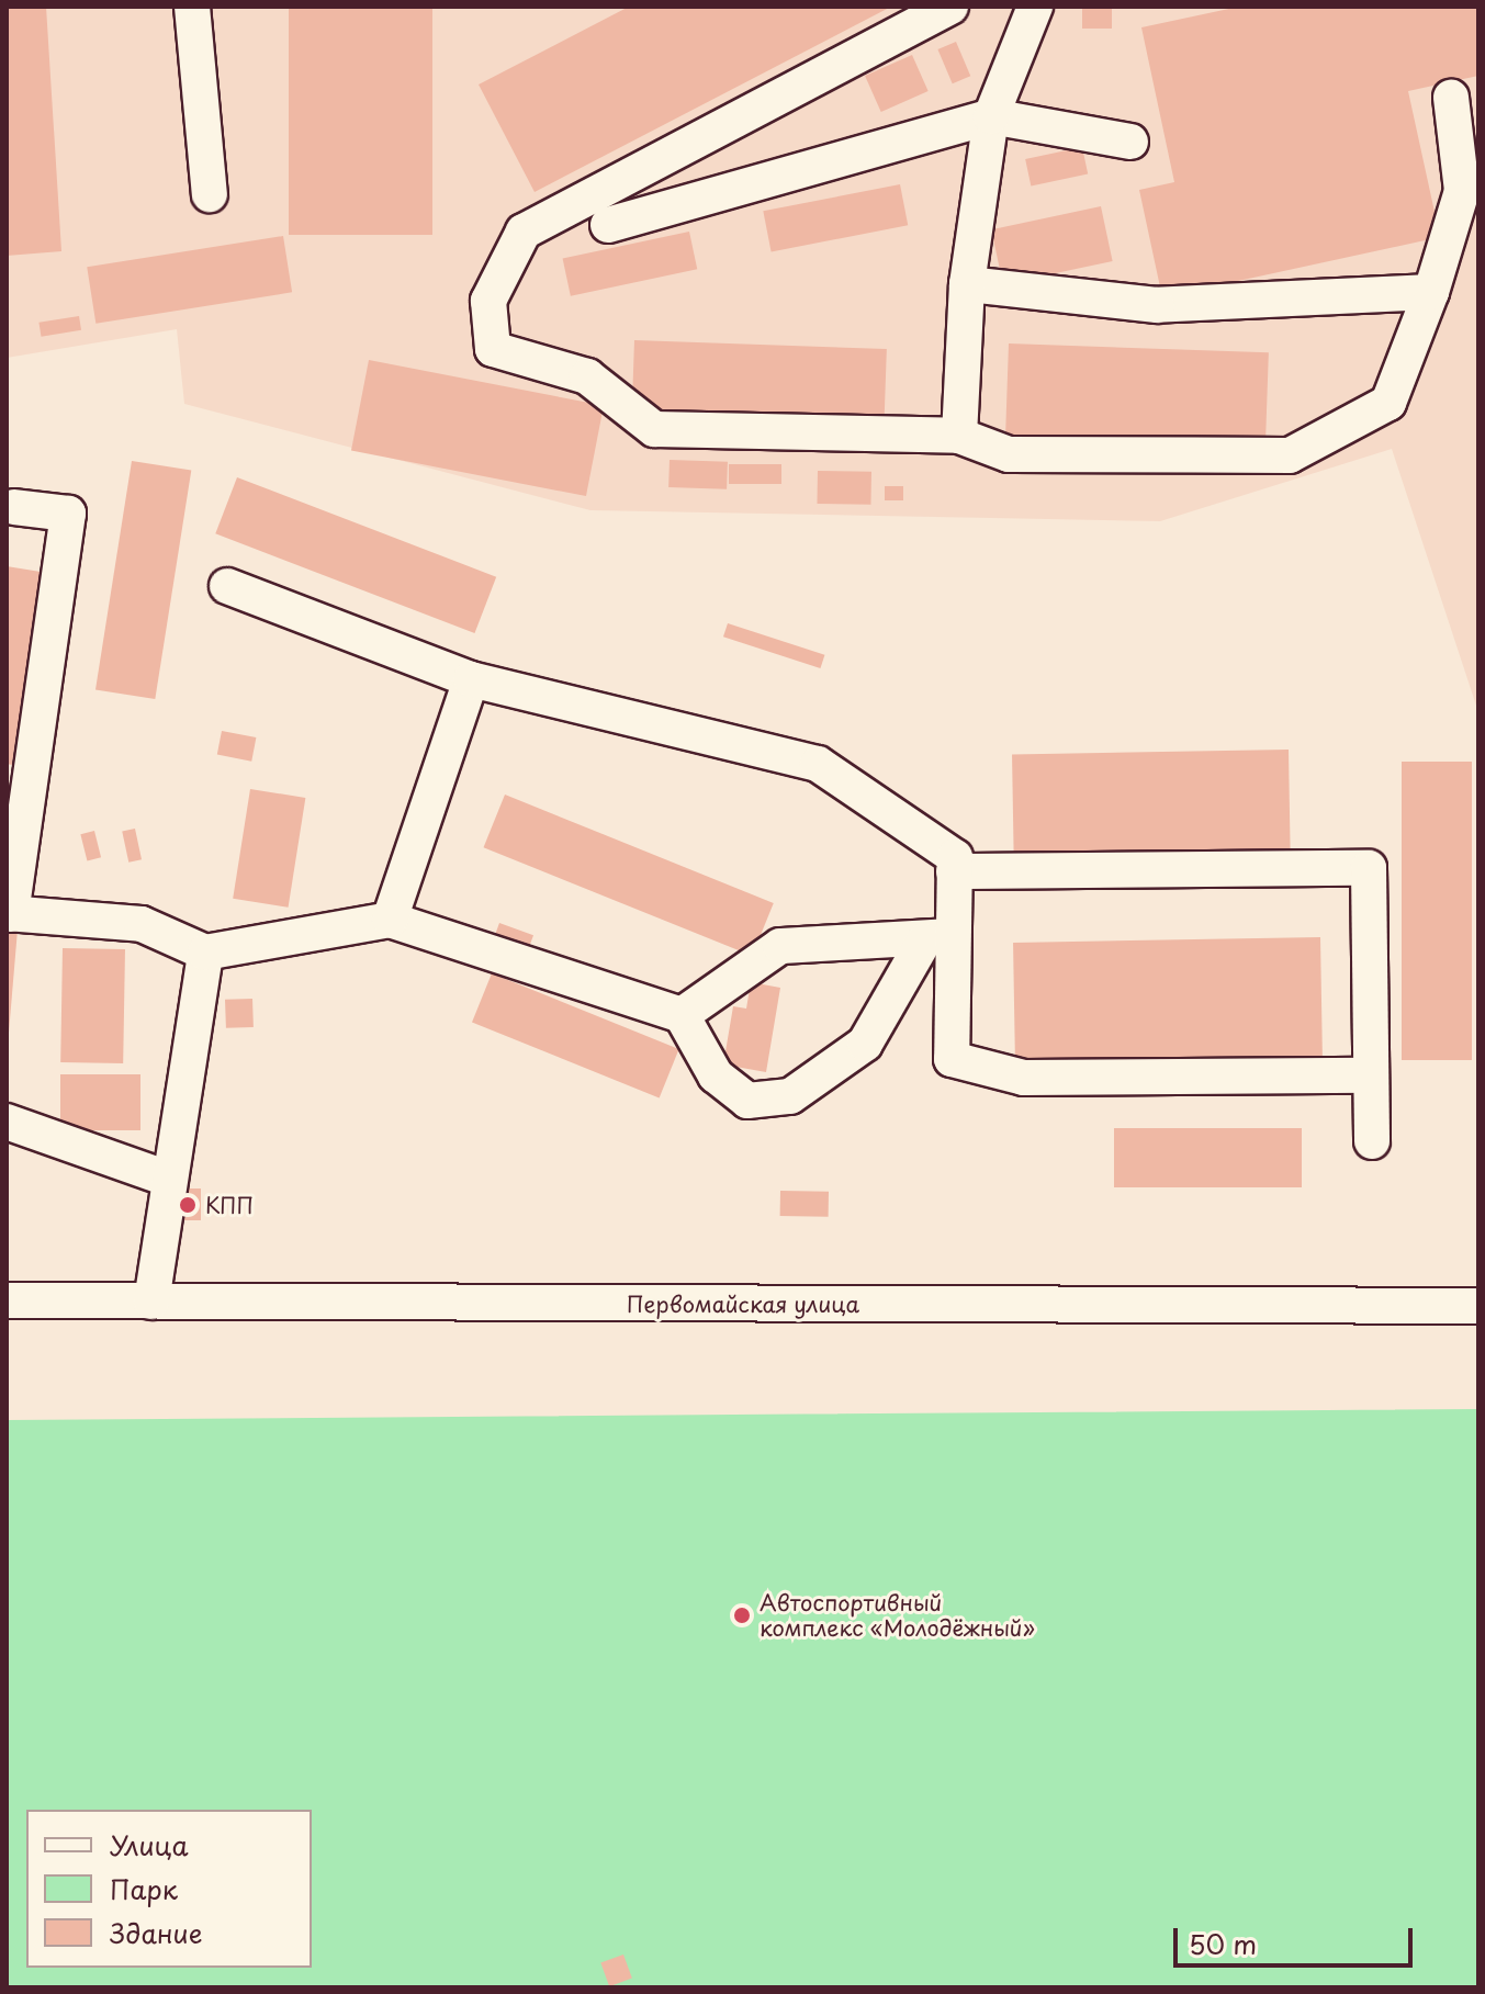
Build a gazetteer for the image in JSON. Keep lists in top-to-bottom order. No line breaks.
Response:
{"streets":{"street":["Первомайская улица"]},"places":["КПП","Автоспортивный комплекс «Молодёжный»"],"legend":["Улица","Парк","Здание"],"scale_bar":"50 m"}
